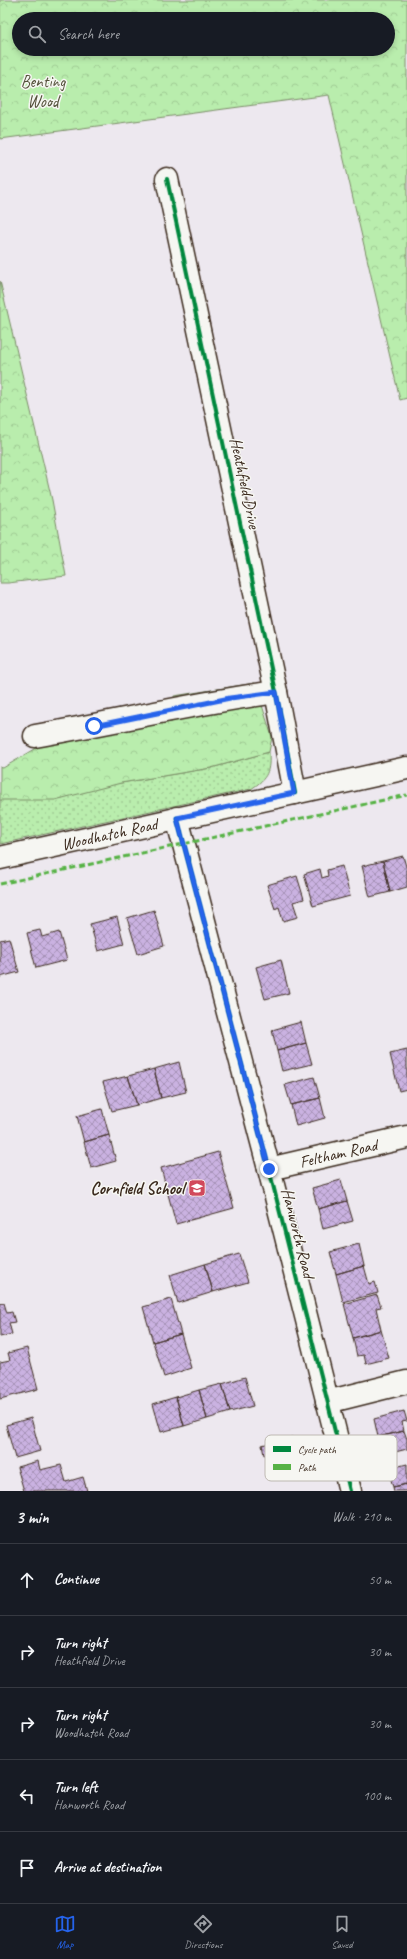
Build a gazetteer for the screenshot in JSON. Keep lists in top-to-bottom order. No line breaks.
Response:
{"streets":{"street":["Heathfield Drive","Woodhatch Road","Feltham Road","Hanworth Road"]},"crossings":[["Heathfield Drive","Woodhatch Road"],["Woodhatch Road","Hanworth Road"],["Feltham Road","Hanworth Road"]],"parks":["Benting Wood"],"places":{"school or university":["Cornfield School"]},"legend":["Cycle path","Path"],"page":{"search":"Search here","heading":["3 min","Walk · 210 m"],"list":[["Continue","50 m"],["Turn right","Heathfield Drive","30 m"],["Turn right","Woodhatch Road","30 m"],["Turn left","Hanworth Road","100 m"],"Arrive at destination"],"nav":["Map","Directions","Saved"]}}
